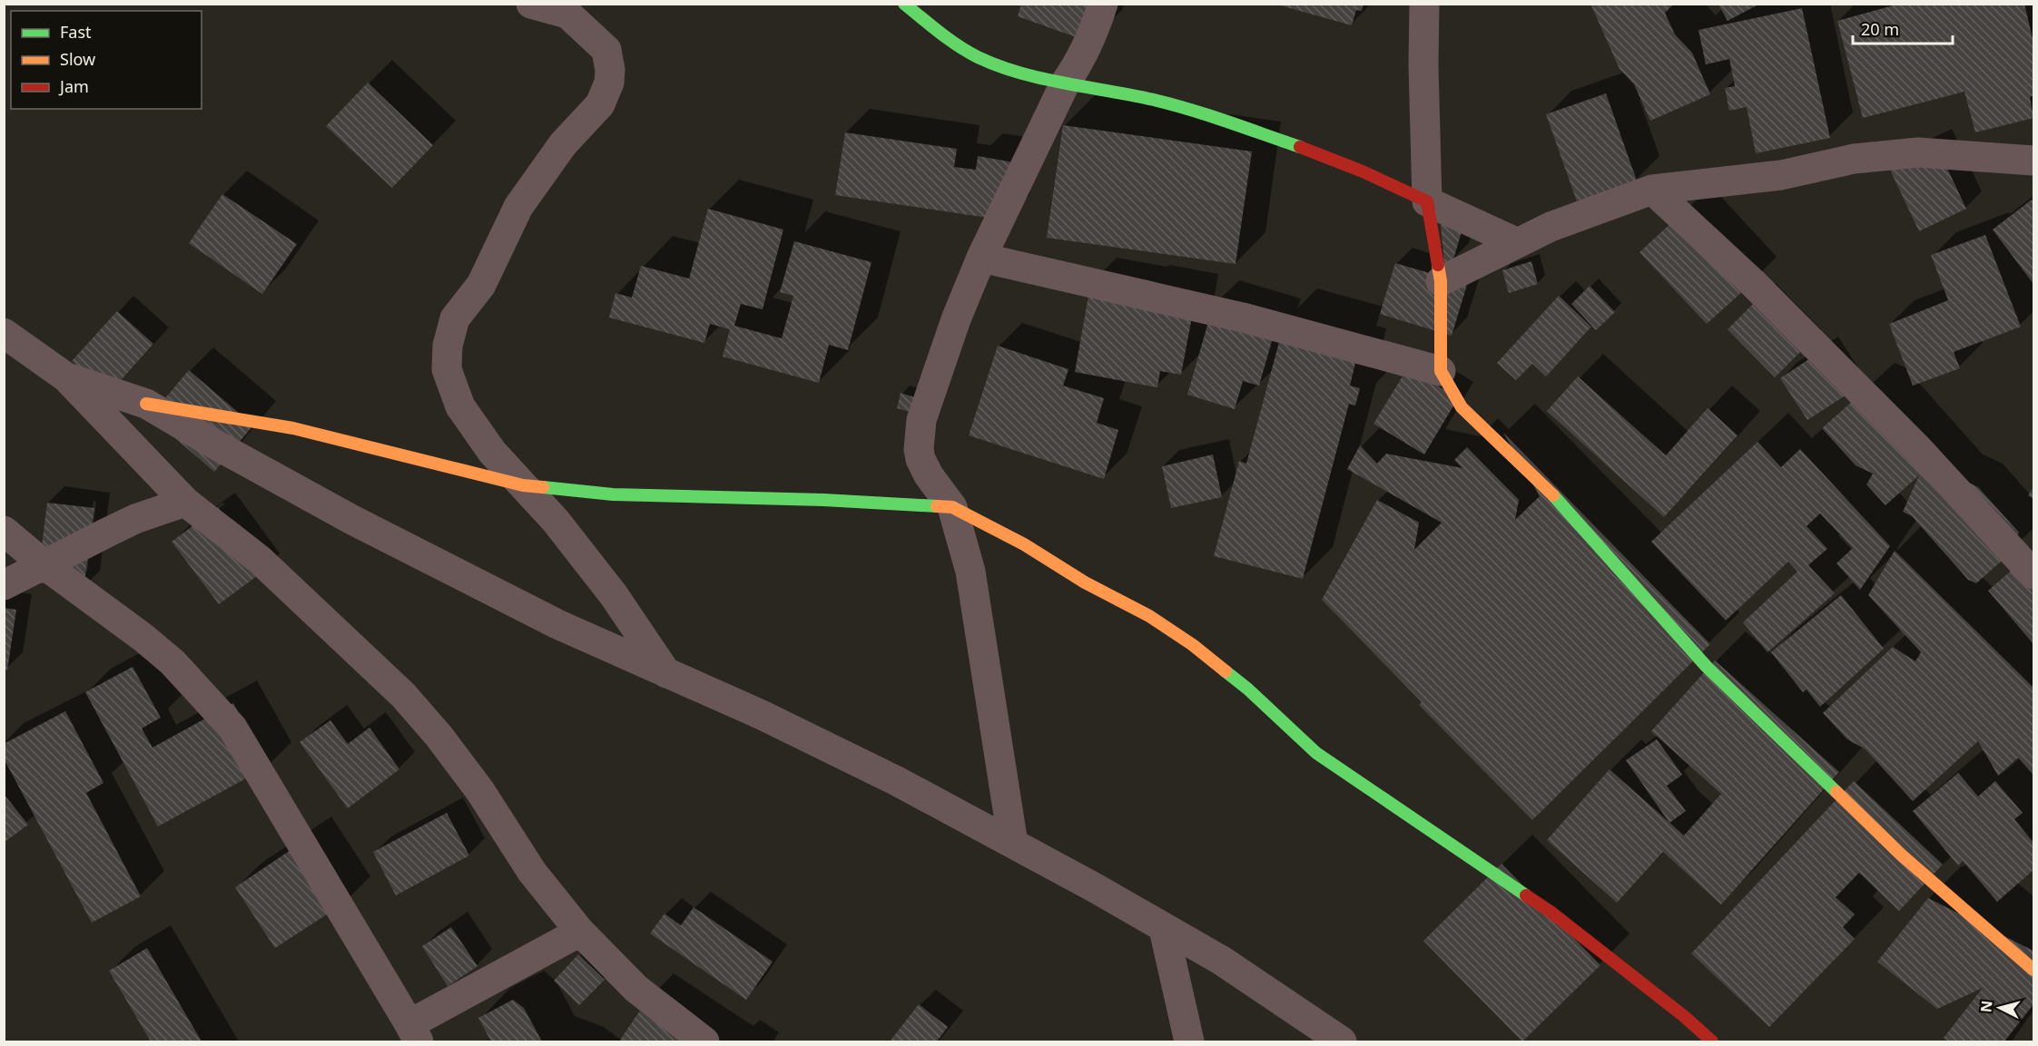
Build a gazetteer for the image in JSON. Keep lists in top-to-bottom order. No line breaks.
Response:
{"legend":["Fast","Slow","Jam"],"scale_bar":"20 m","north":"left"}
